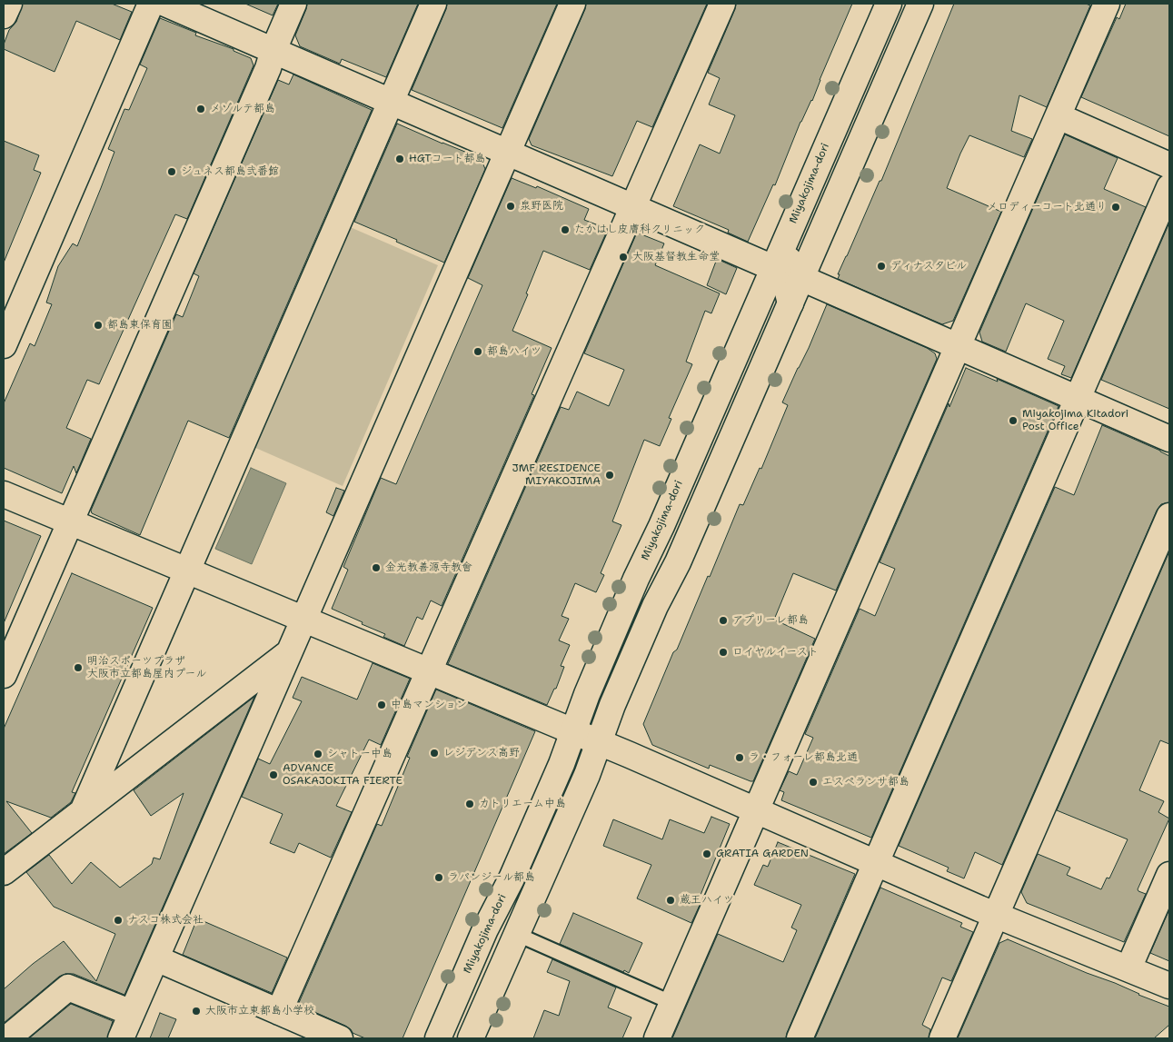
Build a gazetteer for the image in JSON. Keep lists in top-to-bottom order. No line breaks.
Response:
{"streets":{"street":["Miyakojima-dori"]},"places":["メゾルテ都島","HGTコート都島","ジュネス都島弐番館","泉野医院","メロディーコート北通り","たかはし皮膚科クリニック","大阪基督教生命堂","ディナスタビル","都島東保育園","都島ハイツ","Miyakojima Kitadori Post Office","JMF RESIDENCE MIYAKOJIMA","金光教善源寺教會","アプリーレ都島","ロイヤルイースト","明治スポーツプラザ 大阪市立都島屋内プール","中島マンション","レジデンス高野","シャトー中島","ラ・フォーレ都島北通","ADVANCE OSAKAJOKITA FIERTE","エスペランサ都島","カトリエーム中島","GRATIA GARDEN","ラパンジール都島","蔵王ハイツ","ナスコ株式会社","大阪市立東都島小学校"]}
